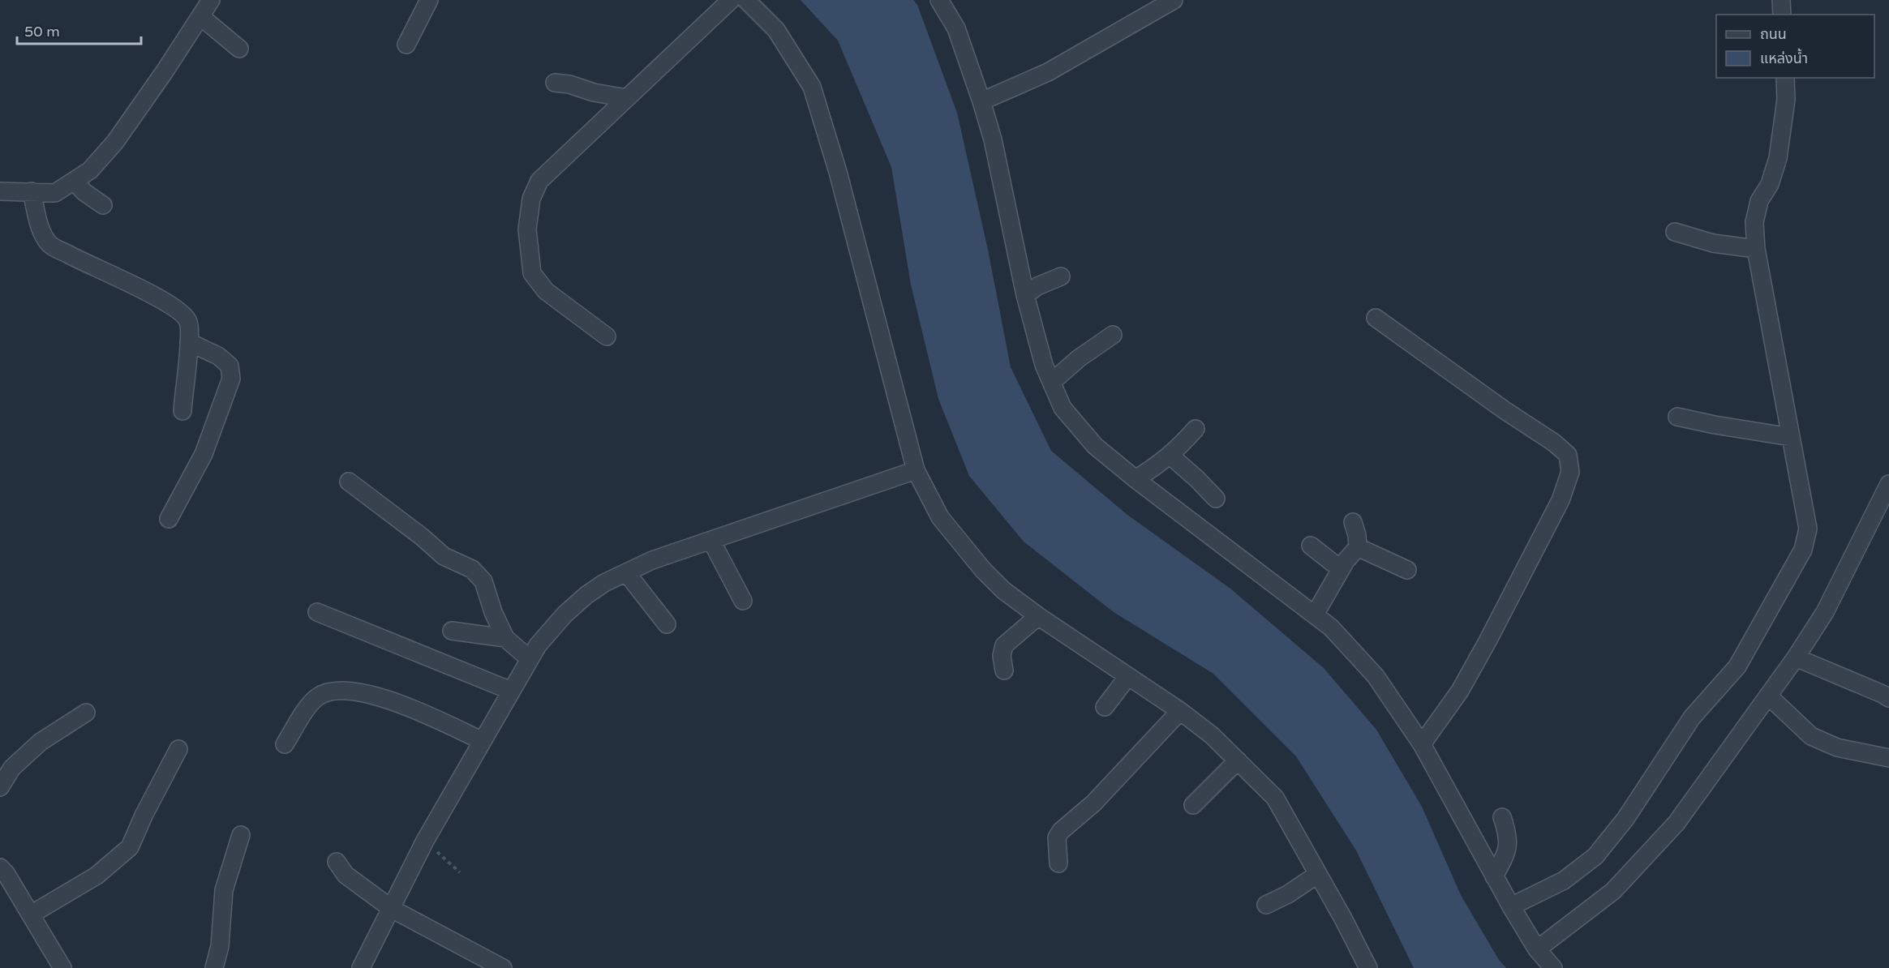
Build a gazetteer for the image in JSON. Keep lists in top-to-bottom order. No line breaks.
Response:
{"legend":["ถนน","แหล่งน้ำ"],"scale_bar":"50 m"}
